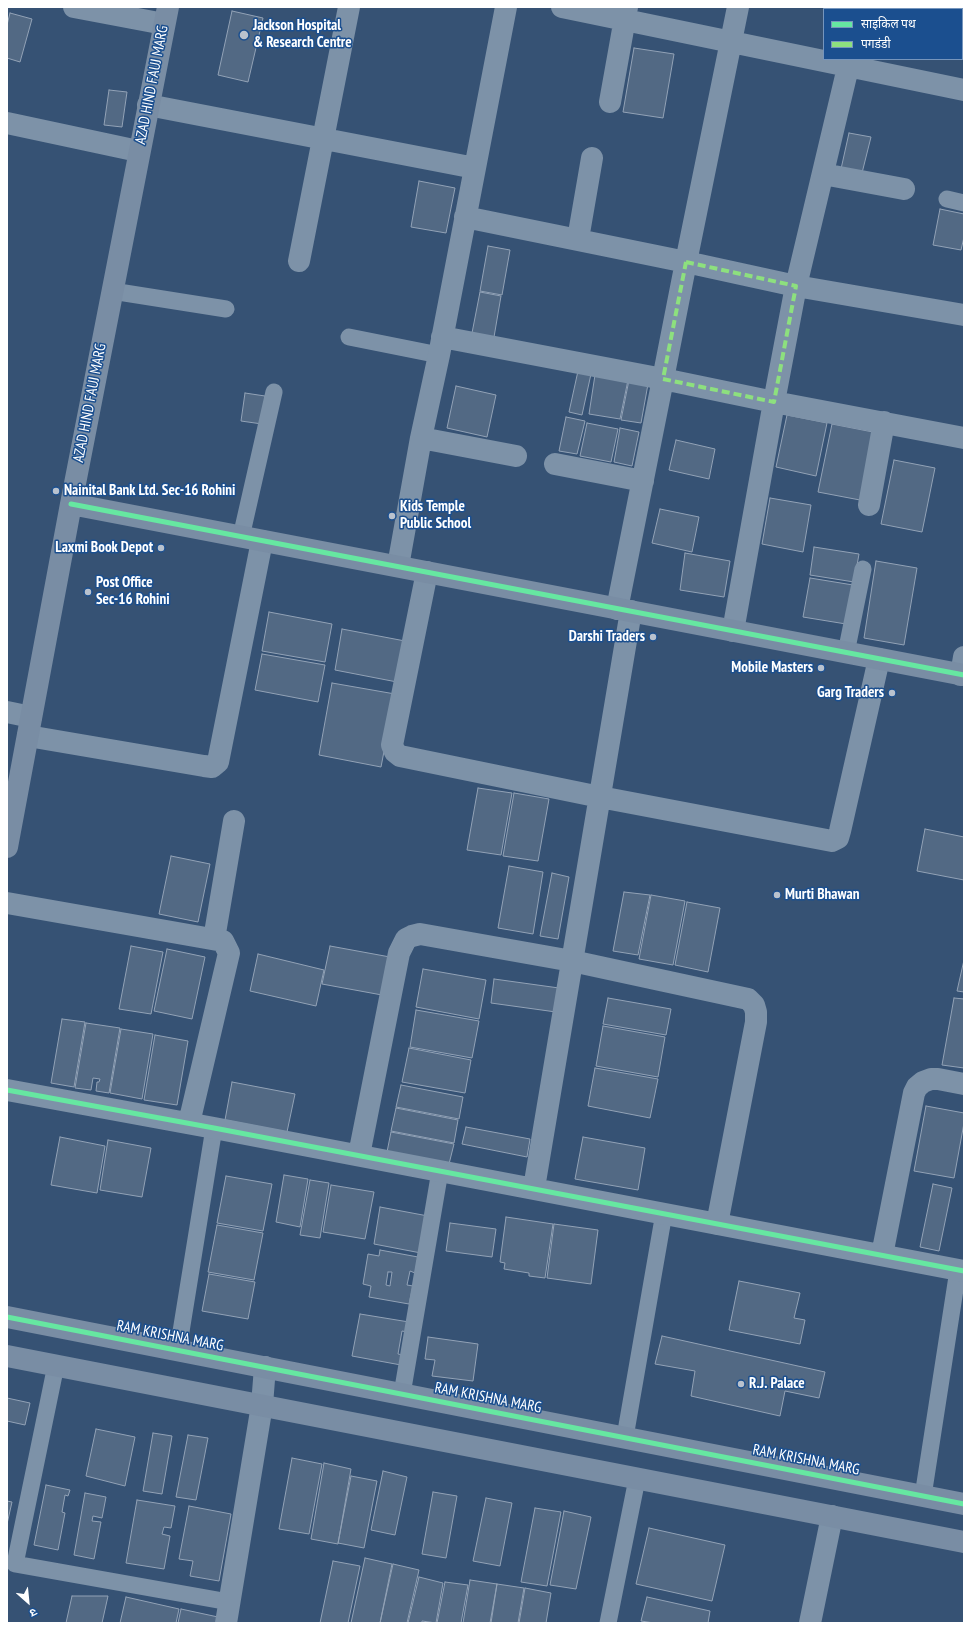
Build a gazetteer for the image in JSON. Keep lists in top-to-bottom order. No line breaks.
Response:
{"streets":{"street":["AZAD HIND FAUJ MARG","RAM KRISHNA MARG"]},"places":["Jackson Hospital & Research Centre","Nainital Bank Ltd. Sec-16 Rohini","Kids Temple Public School","Laxmi Book Depot","Post Office Sec-16 Rohini","Darshi Traders","Mobile Masters","Garg Traders","Murti Bhawan","R.J. Palace"],"legend":["साइकिल पथ","पगडंडी"],"north":"bottom right"}
